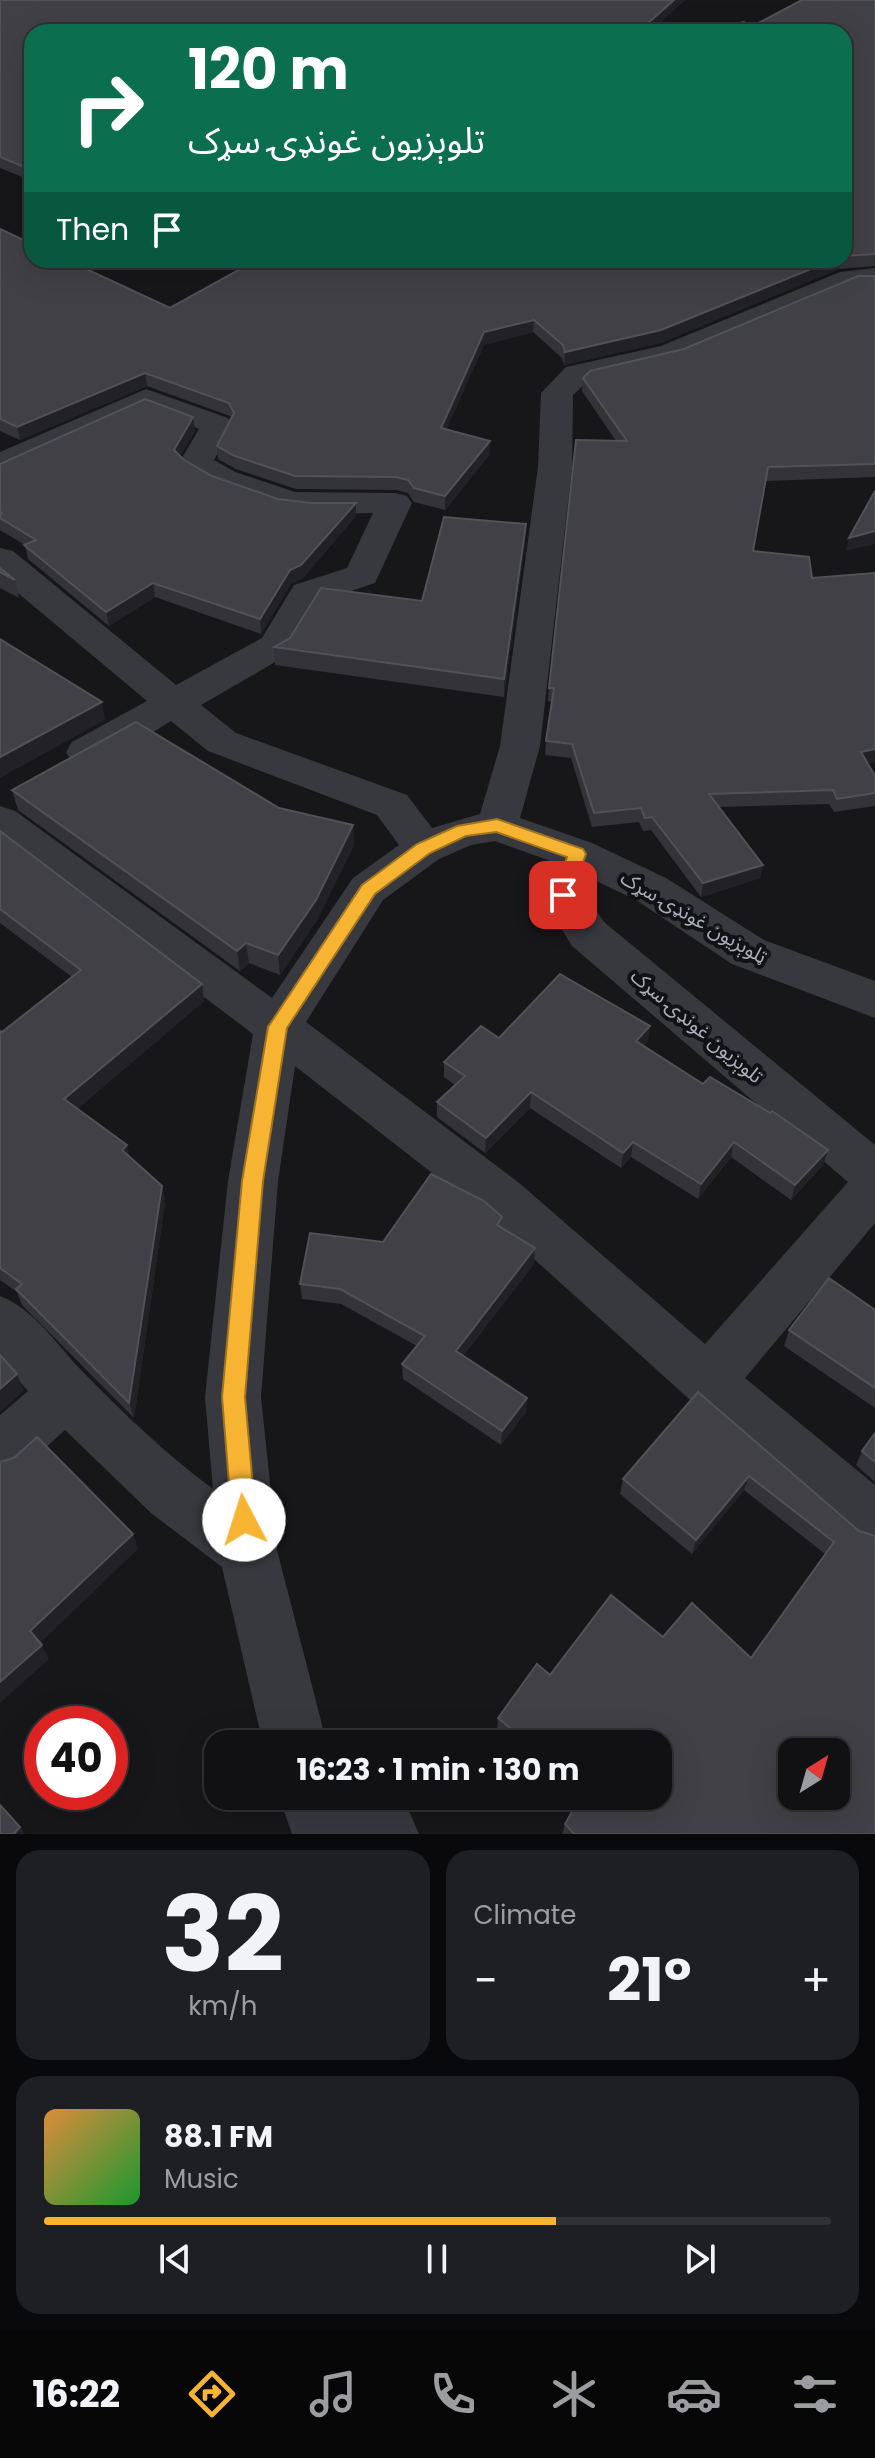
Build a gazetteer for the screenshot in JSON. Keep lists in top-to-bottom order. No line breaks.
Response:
{"streets":{"street":["ټلوېزيون غونډۍ سړک","تلوېزيون غونډۍ سړک"]},"crossings":[["ټلوېزيون غونډۍ سړک","تلوېزيون غونډۍ سړک"]],"north":"top right","page":{"turn":["120 m","تلوېزيون غونډۍ سړک"],"then":"Then","limit":"40","trip":"16:23 · 1 min · 130 m","tile":[["32","km/h"],"Climate"],"heat":["−","21°","+"],"song":["88.1 FM","Music"],"tabs":"16:22"}}
